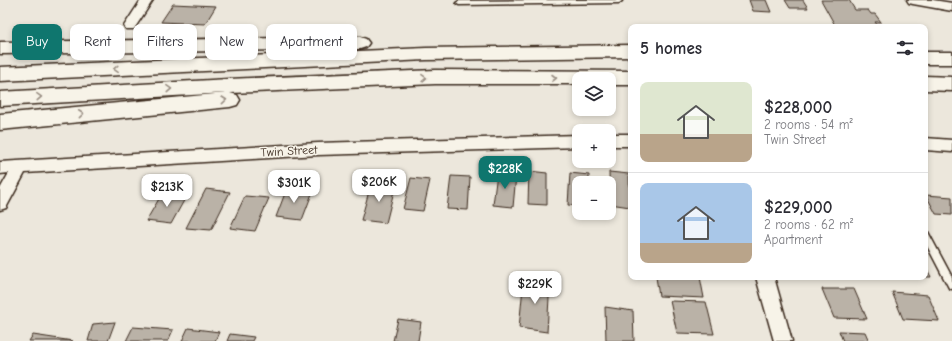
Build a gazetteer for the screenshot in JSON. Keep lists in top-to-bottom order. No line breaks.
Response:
{"streets":{"street":["Twin Street"]},"page":{"chip":["Buy","Rent","Filters","New","Apartment"],"heading":"5 homes","map_buttons":["+","−"],"list":[{"name":"$228,000","note":"2 rooms · 54 m² · Twin Street"},{"name":"$229,000","note":"2 rooms · 62 m² · Apartment"}],"price":["$228K","$206K","$301K","$213K","$229K"]}}
